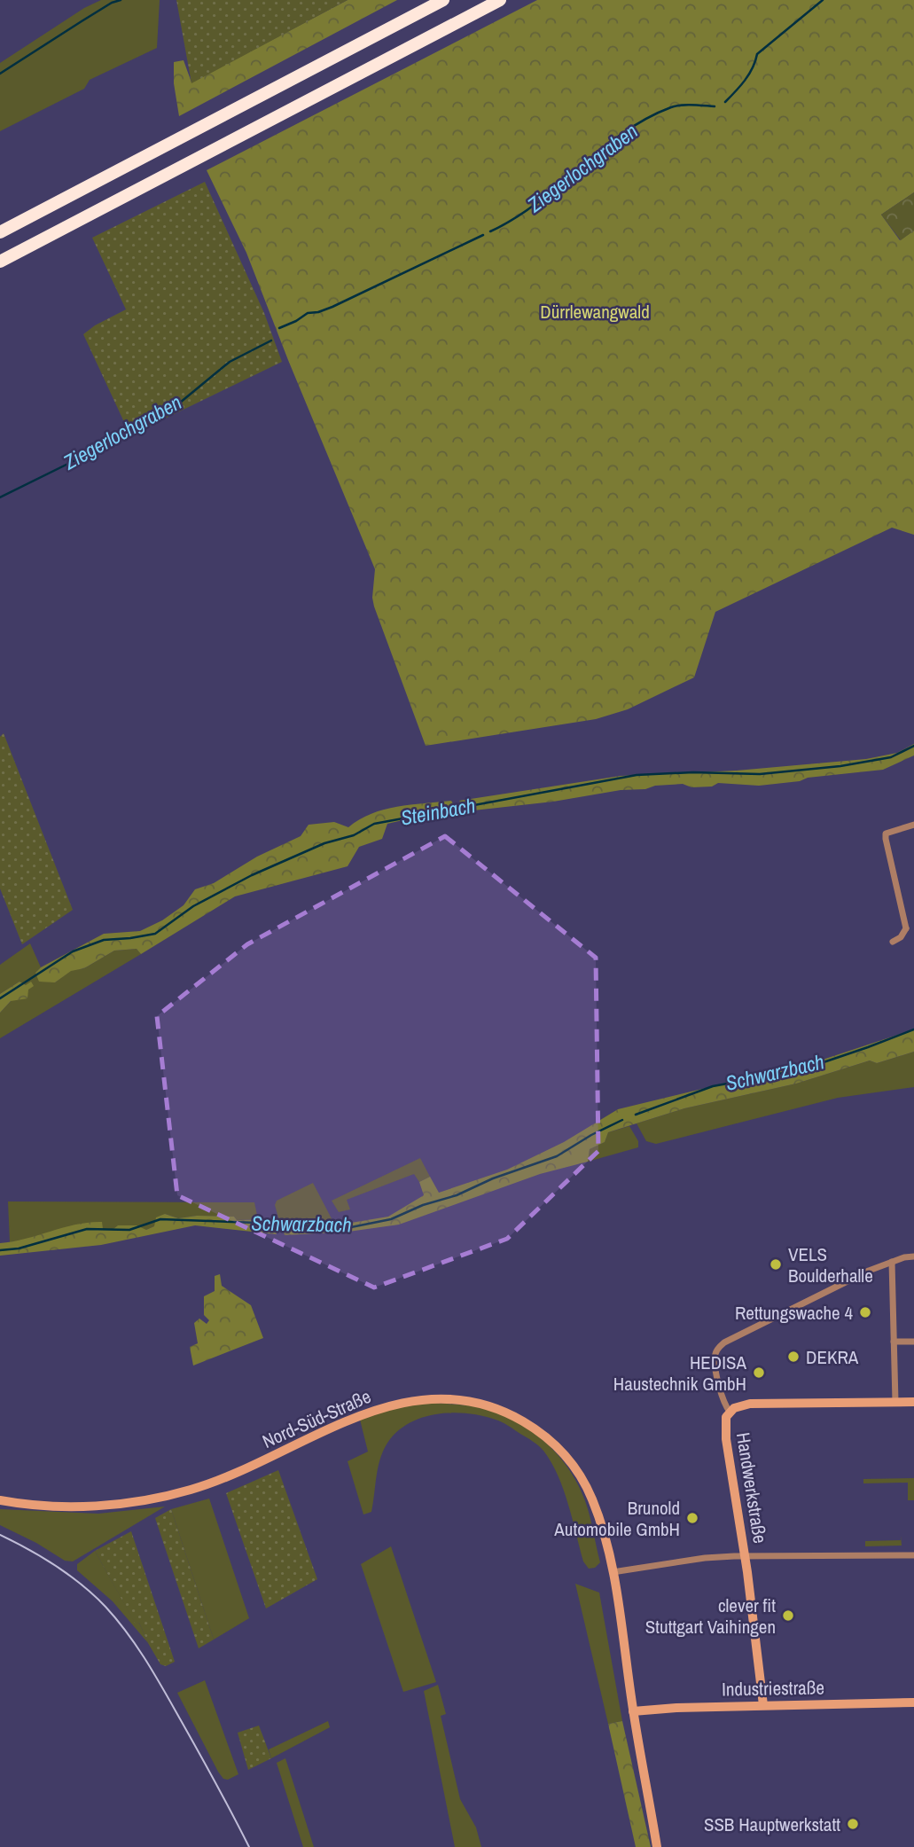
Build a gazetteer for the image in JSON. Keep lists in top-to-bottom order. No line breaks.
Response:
{"streets":{"main road":["Nord-Süd-Straße","Handwerkstraße","Industriestraße"]},"crossings":[["Nord-Süd-Straße","Industriestraße"],["Handwerkstraße","Industriestraße"]],"water":["Ziegerlochgraben","Steinbach","Schwarzbach"],"parks":["Dürrlewangwald"],"places":["VELS Boulderhalle","Rettungswache 4","DEKRA","HEDISA Haustechnik GmbH","Brunold Automobile GmbH","clever fit Stuttgart Vaihingen","SSB Hauptwerkstatt"]}
